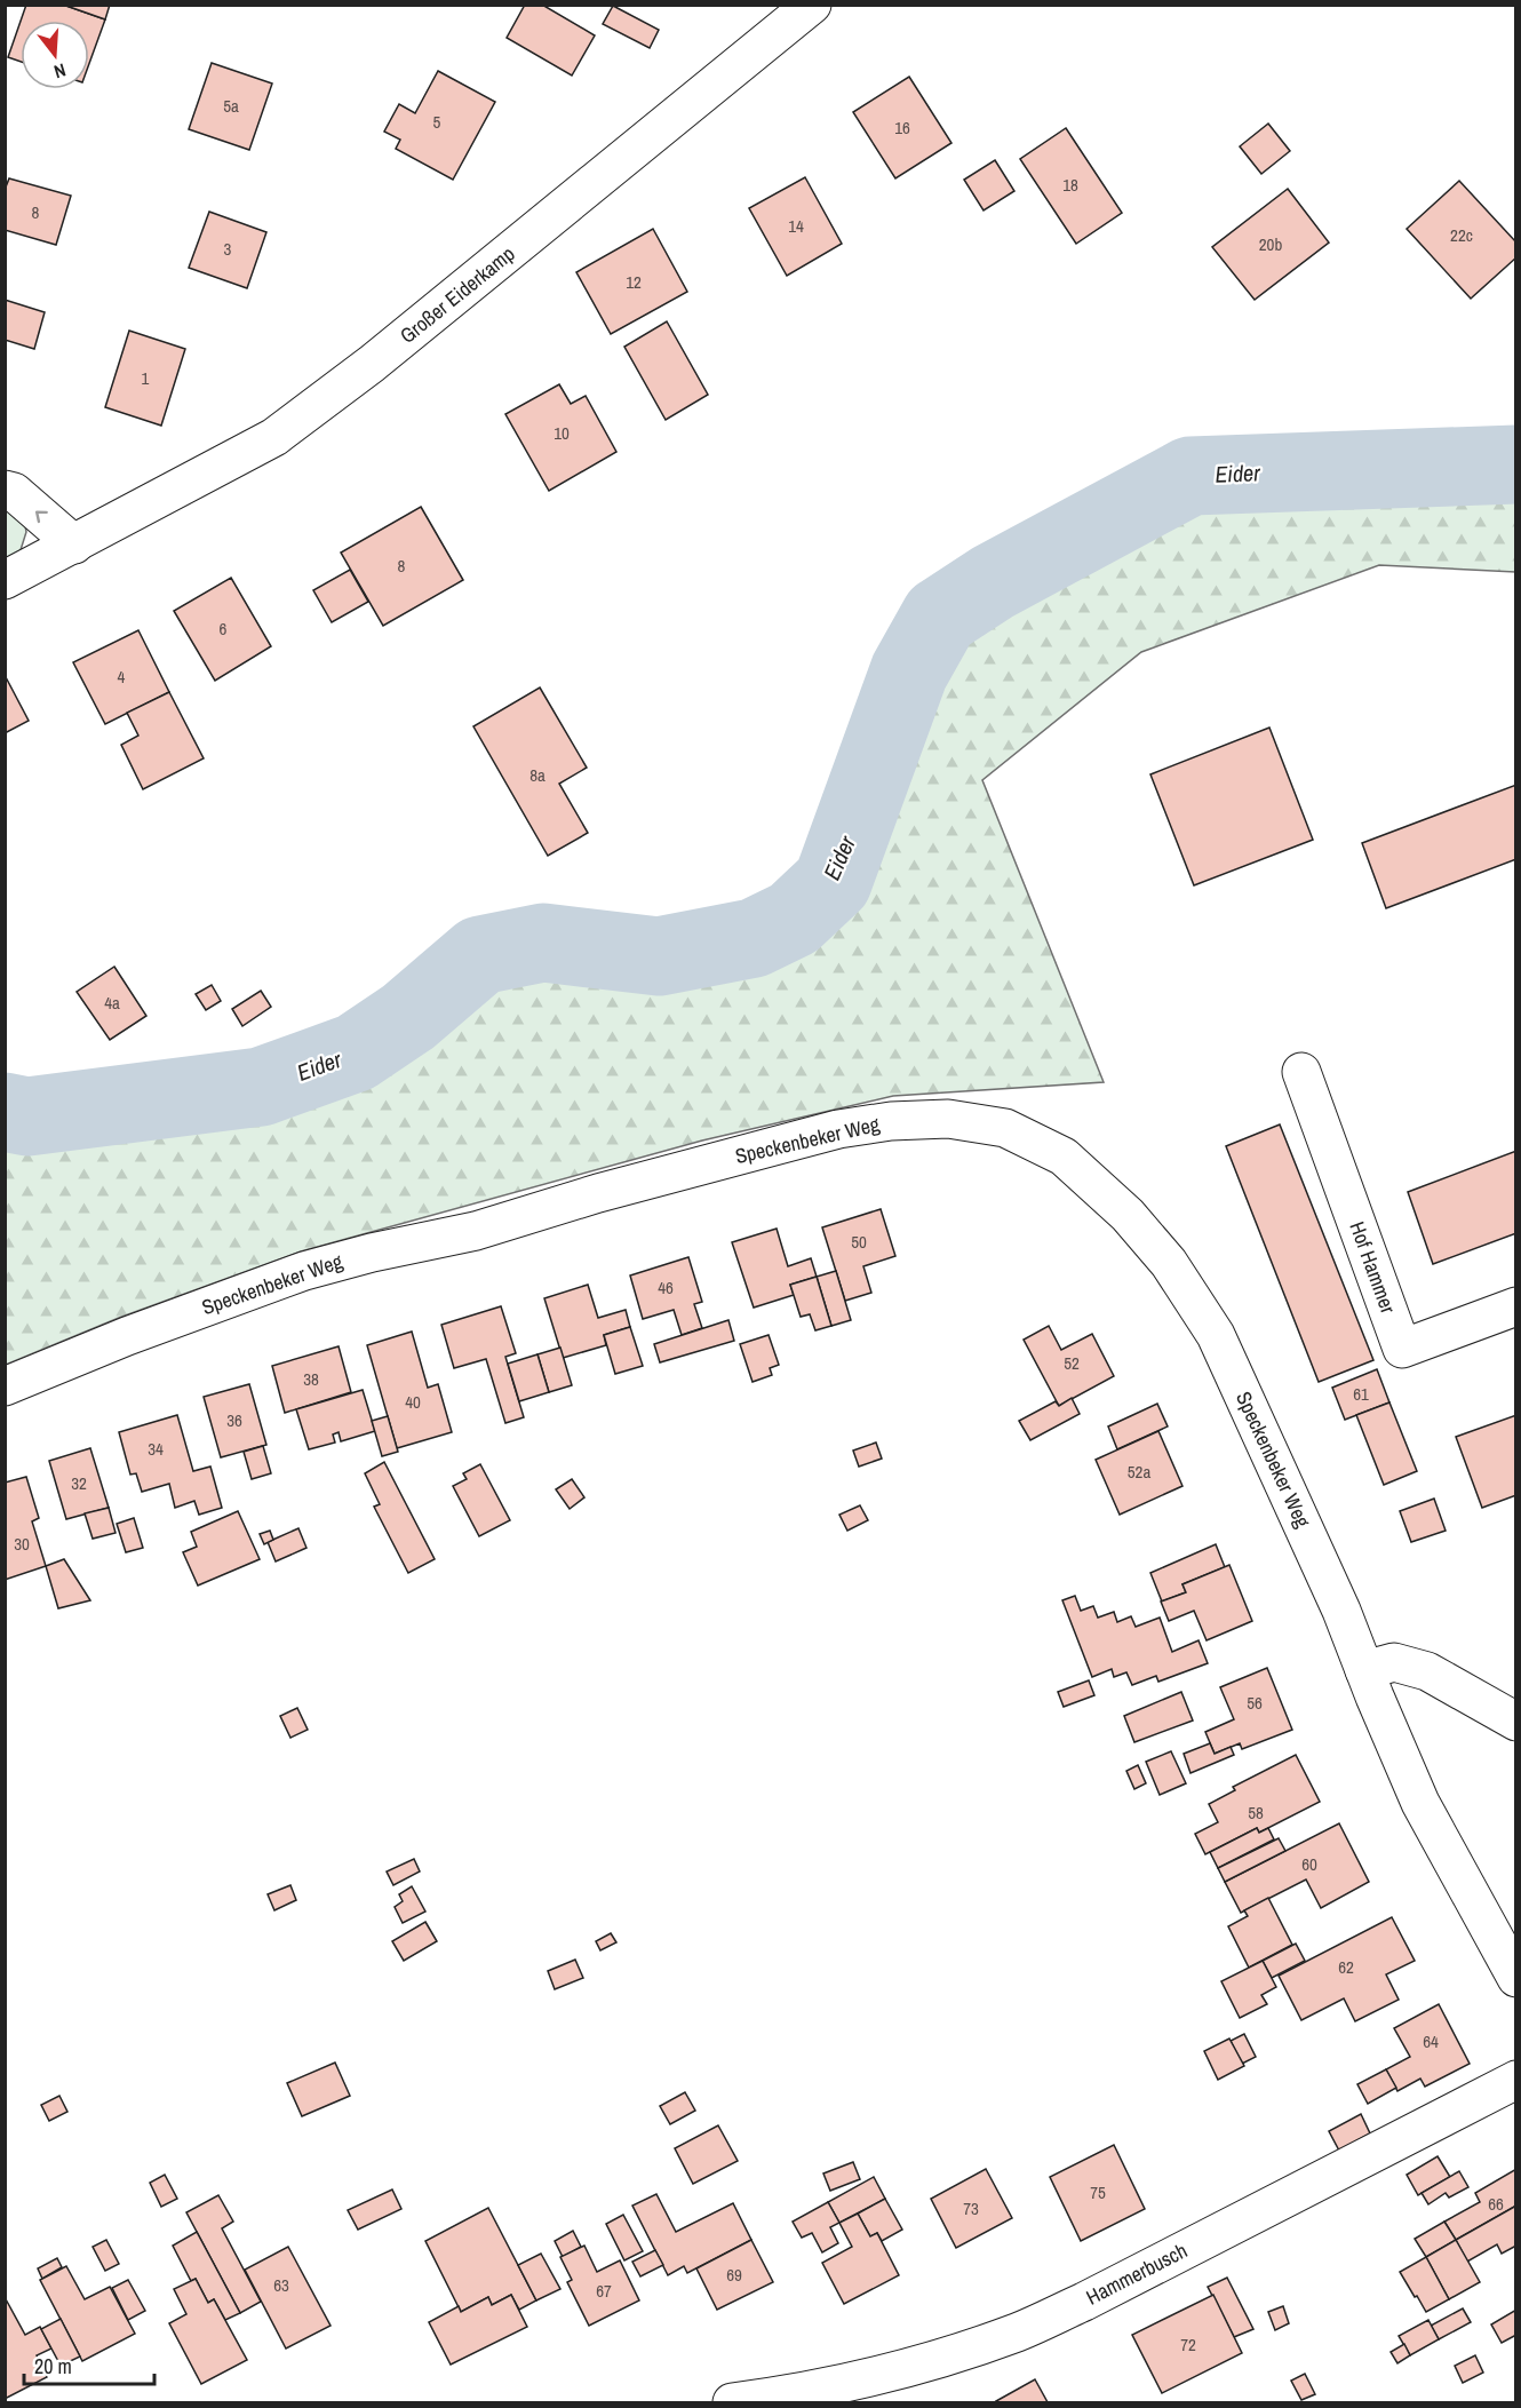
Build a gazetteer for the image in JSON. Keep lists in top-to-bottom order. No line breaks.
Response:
{"streets":{"street":["Großer Eiderkamp","Speckenbeker Weg","Hof Hammer","Hammerbusch"]},"water":["Eider"],"house_numbers":["5a","5","16","18","8","14","22c","20b","3","12","1","10","8","6","4","8a","4a","50","46","52","38","61","40","36","34","52a","32","30","56","58","60","62","64","75","66","73","69","63","67","72"],"scale_bar":"20 m","north":"bottom"}
